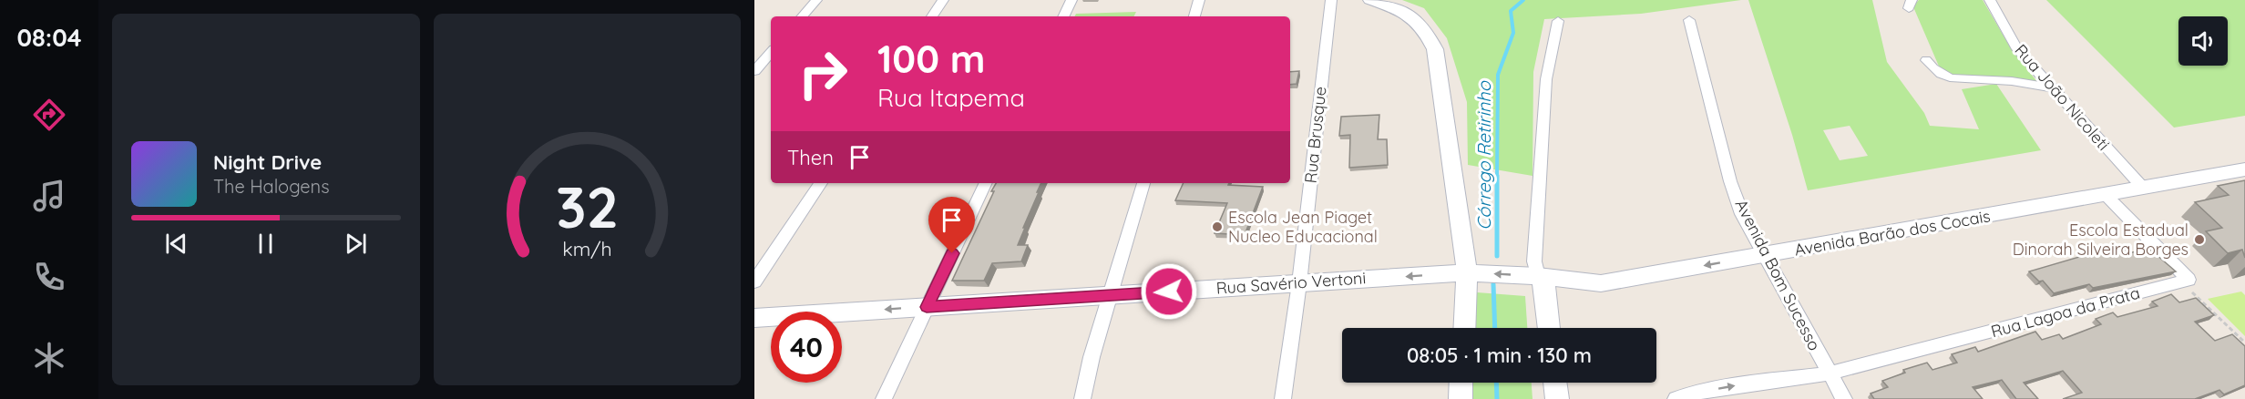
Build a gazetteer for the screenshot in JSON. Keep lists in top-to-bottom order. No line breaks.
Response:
{"streets":{"street":["Rua João Nicoleti","Rua Brusque","Avenida Barão dos Cocais","Avenida Bom Sucesso","Rua Savério Vertoni","Rua Lagoa da Prata"]},"crossings":[["Rua João Nicoleti","Avenida Barão dos Cocais"],["Rua Brusque","Rua Savério Vertoni"],["Avenida Barão dos Cocais","Avenida Bom Sucesso"],["Avenida Barão dos Cocais","Rua Savério Vertoni"],["Avenida Bom Sucesso","Rua Lagoa da Prata"]],"one_way":["Rua Savério Vertoni"],"water":["Córrego Retirinho"],"places":["Escola Jean Piaget Nucleo Educacional","Escola Estadual Dinorah Silveira Borges"],"page":{"tabs":"08:04","turn":["100 m","Rua Itapema"],"then":"Then","song":["Night Drive","The Halogens"],"limit":"40","trip":"08:05 · 1 min · 130 m","gauge":["32","km/h"]}}
